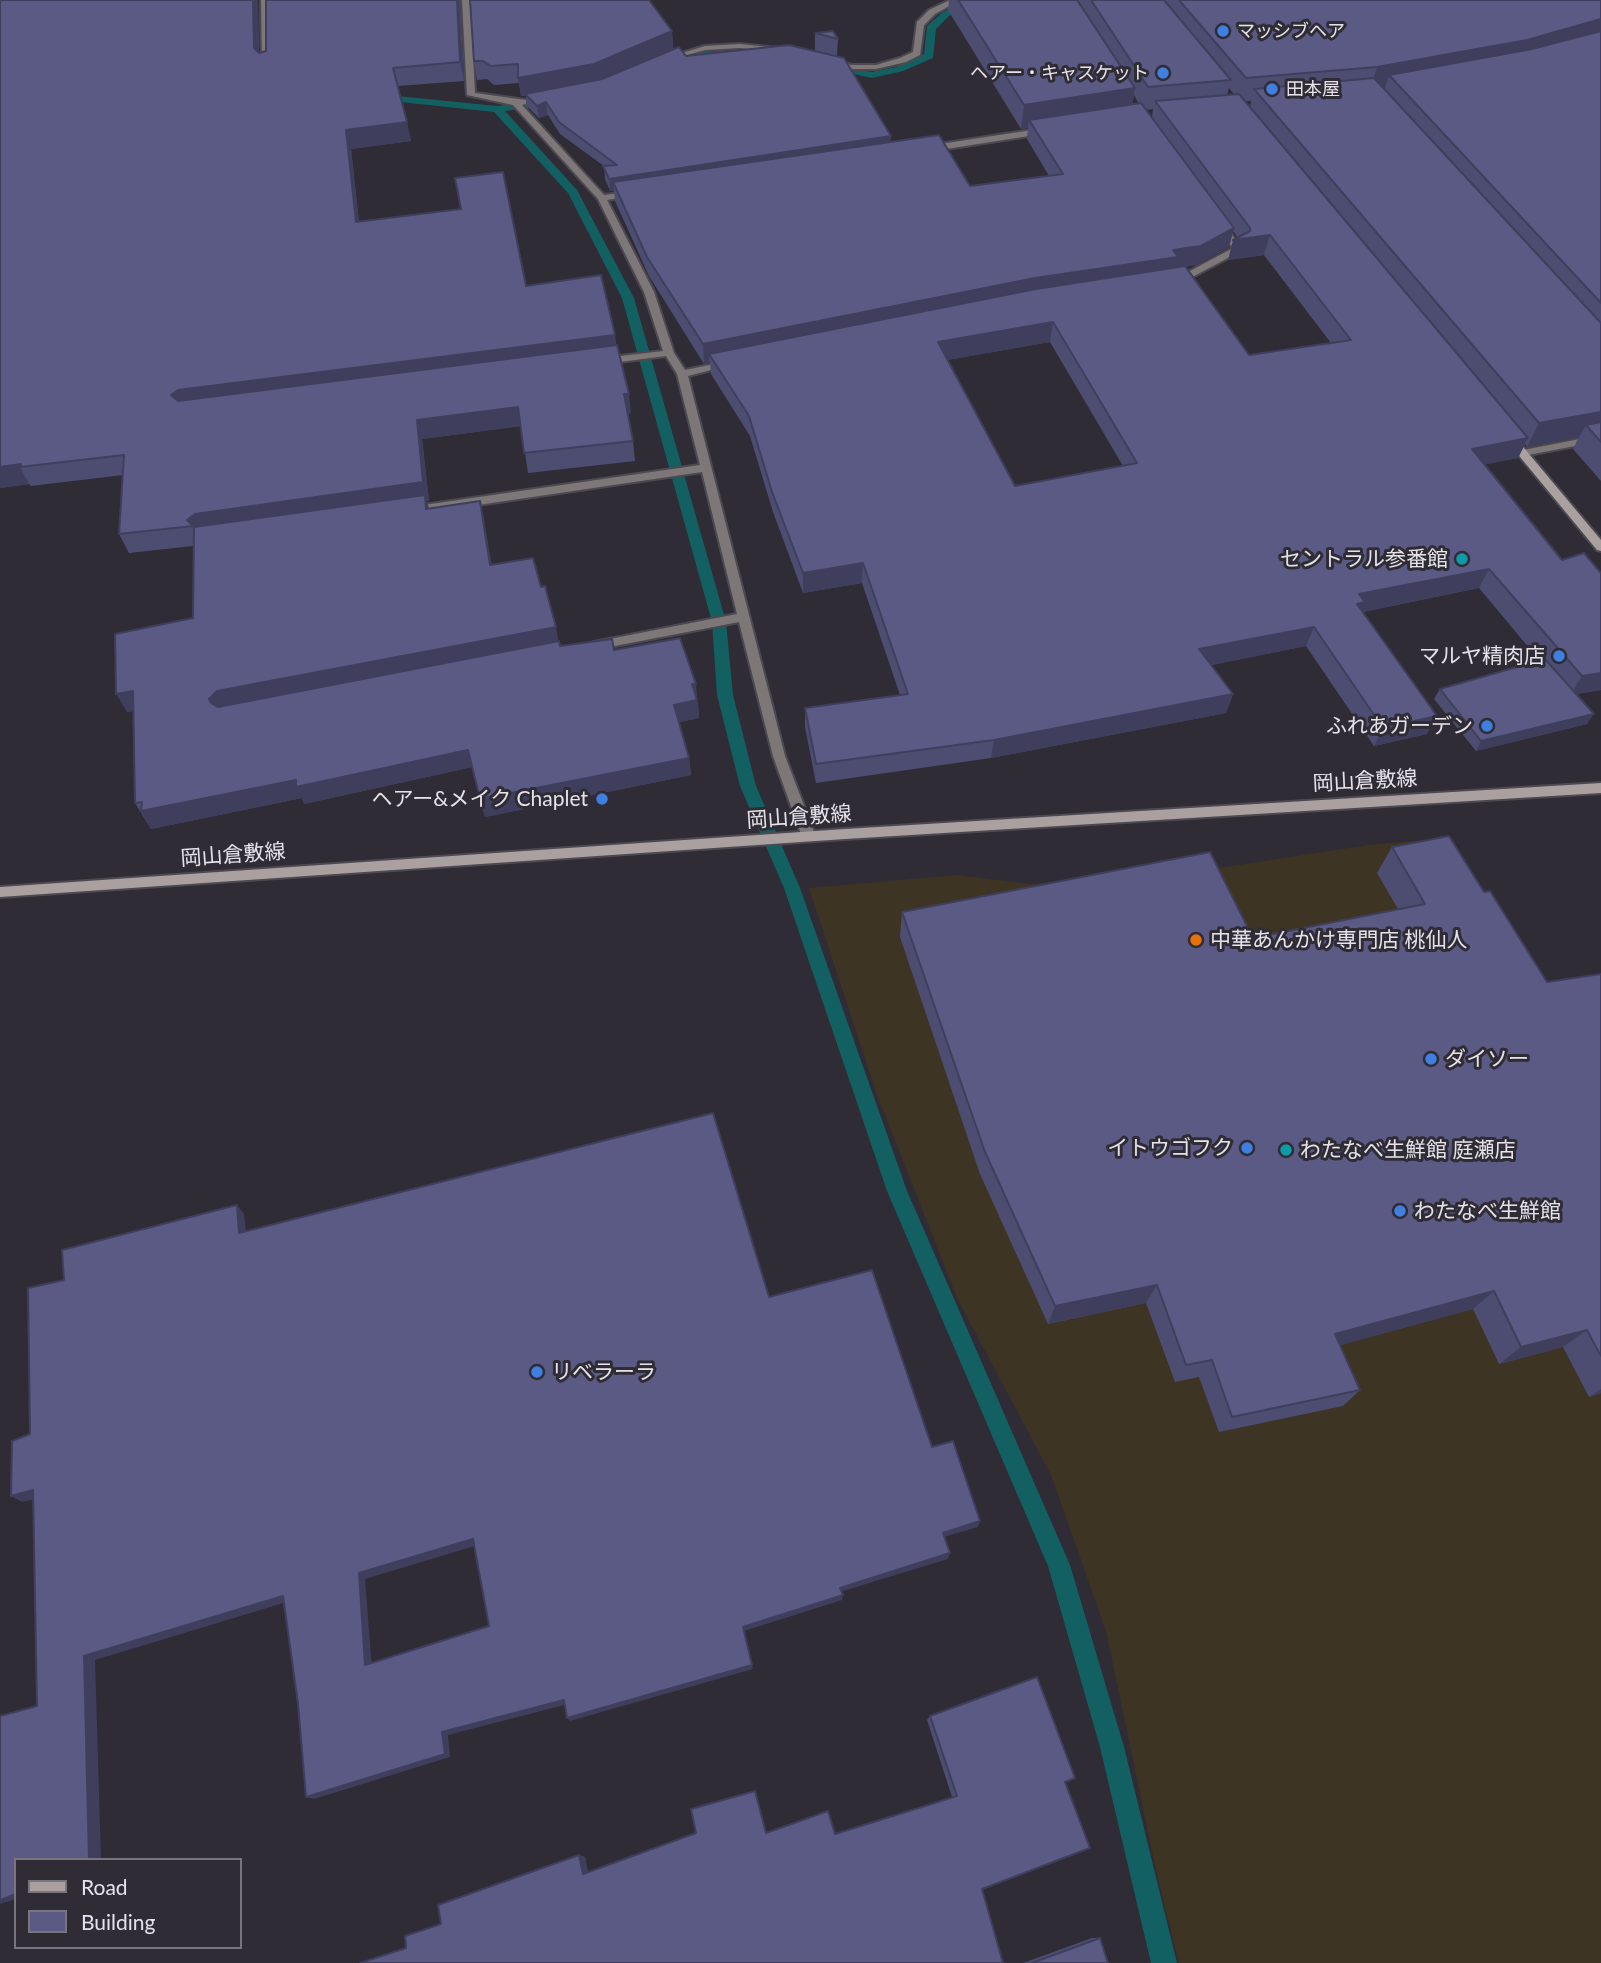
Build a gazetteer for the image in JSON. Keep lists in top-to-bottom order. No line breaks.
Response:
{"streets":{"main road":["岡山倉敷線"]},"places":["マッシブヘア","ヘアー・キャスケット","田本屋","セントラル参番館","マルヤ精肉店","ふれあガーデン","ヘアー&メイク Chaplet","中華あんかけ専門店 桃仙人","ダイソー","イトウゴフク","わたなべ生鮮館 庭瀬店","わたなべ生鮮館","リベラーラ"],"legend":["Road","Building"]}
